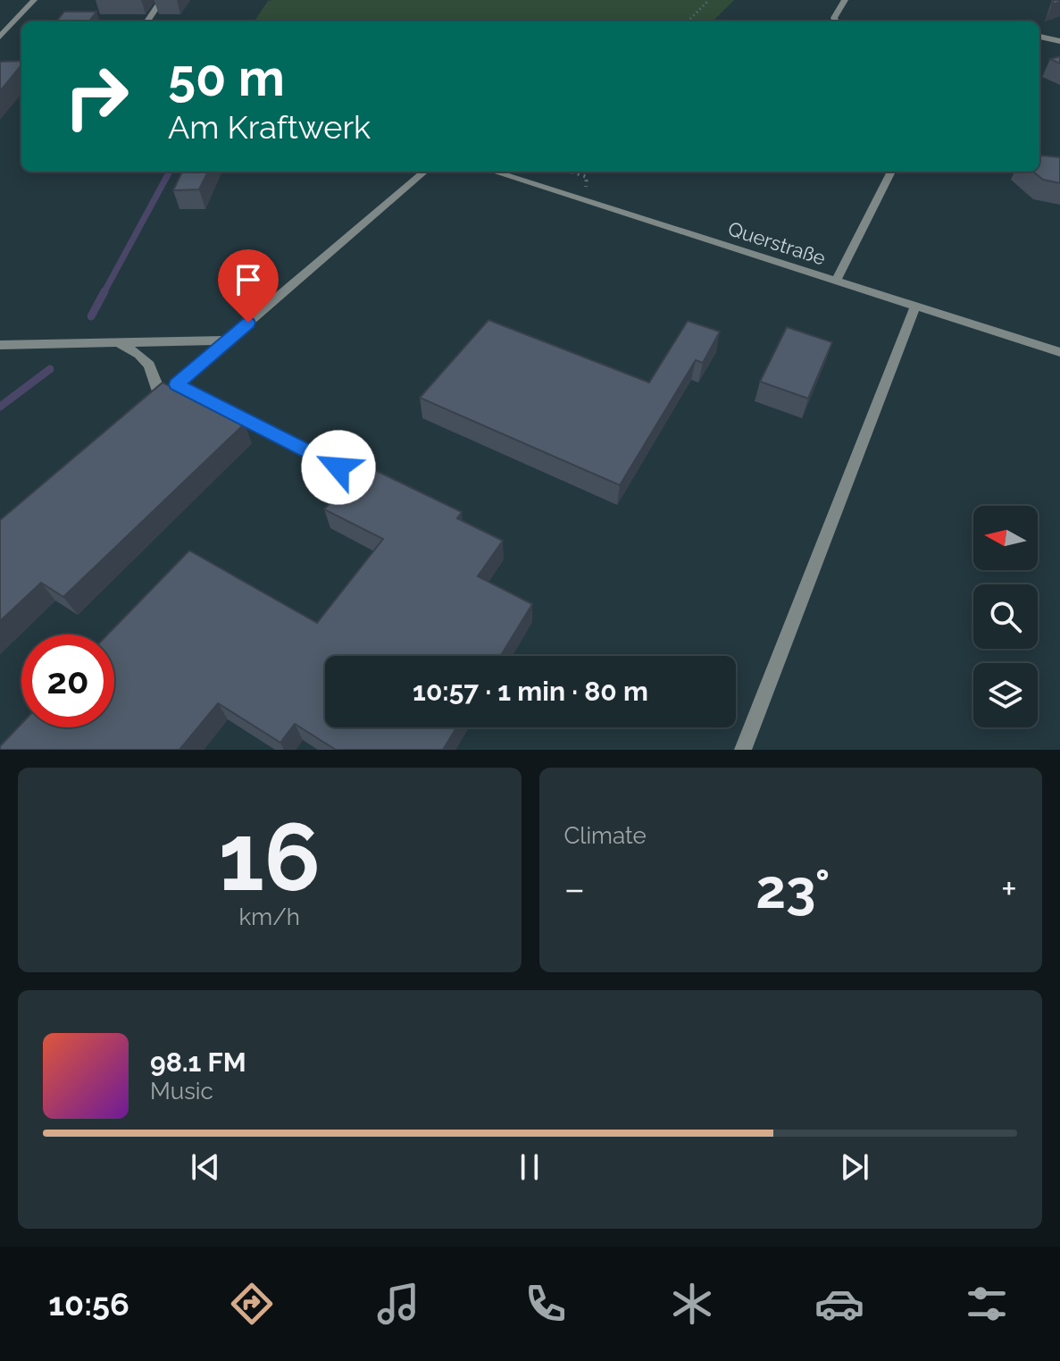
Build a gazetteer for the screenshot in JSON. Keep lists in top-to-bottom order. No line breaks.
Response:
{"streets":{"street":["Querstraße"]},"north":"left","page":{"turn":["50 m","Am Kraftwerk"],"limit":"20","trip":"10:57 · 1 min · 80 m","tile":[["16","km/h"],"Climate"],"heat":["−","23°","+"],"song":["98.1 FM","Music"],"tabs":"10:56"}}
